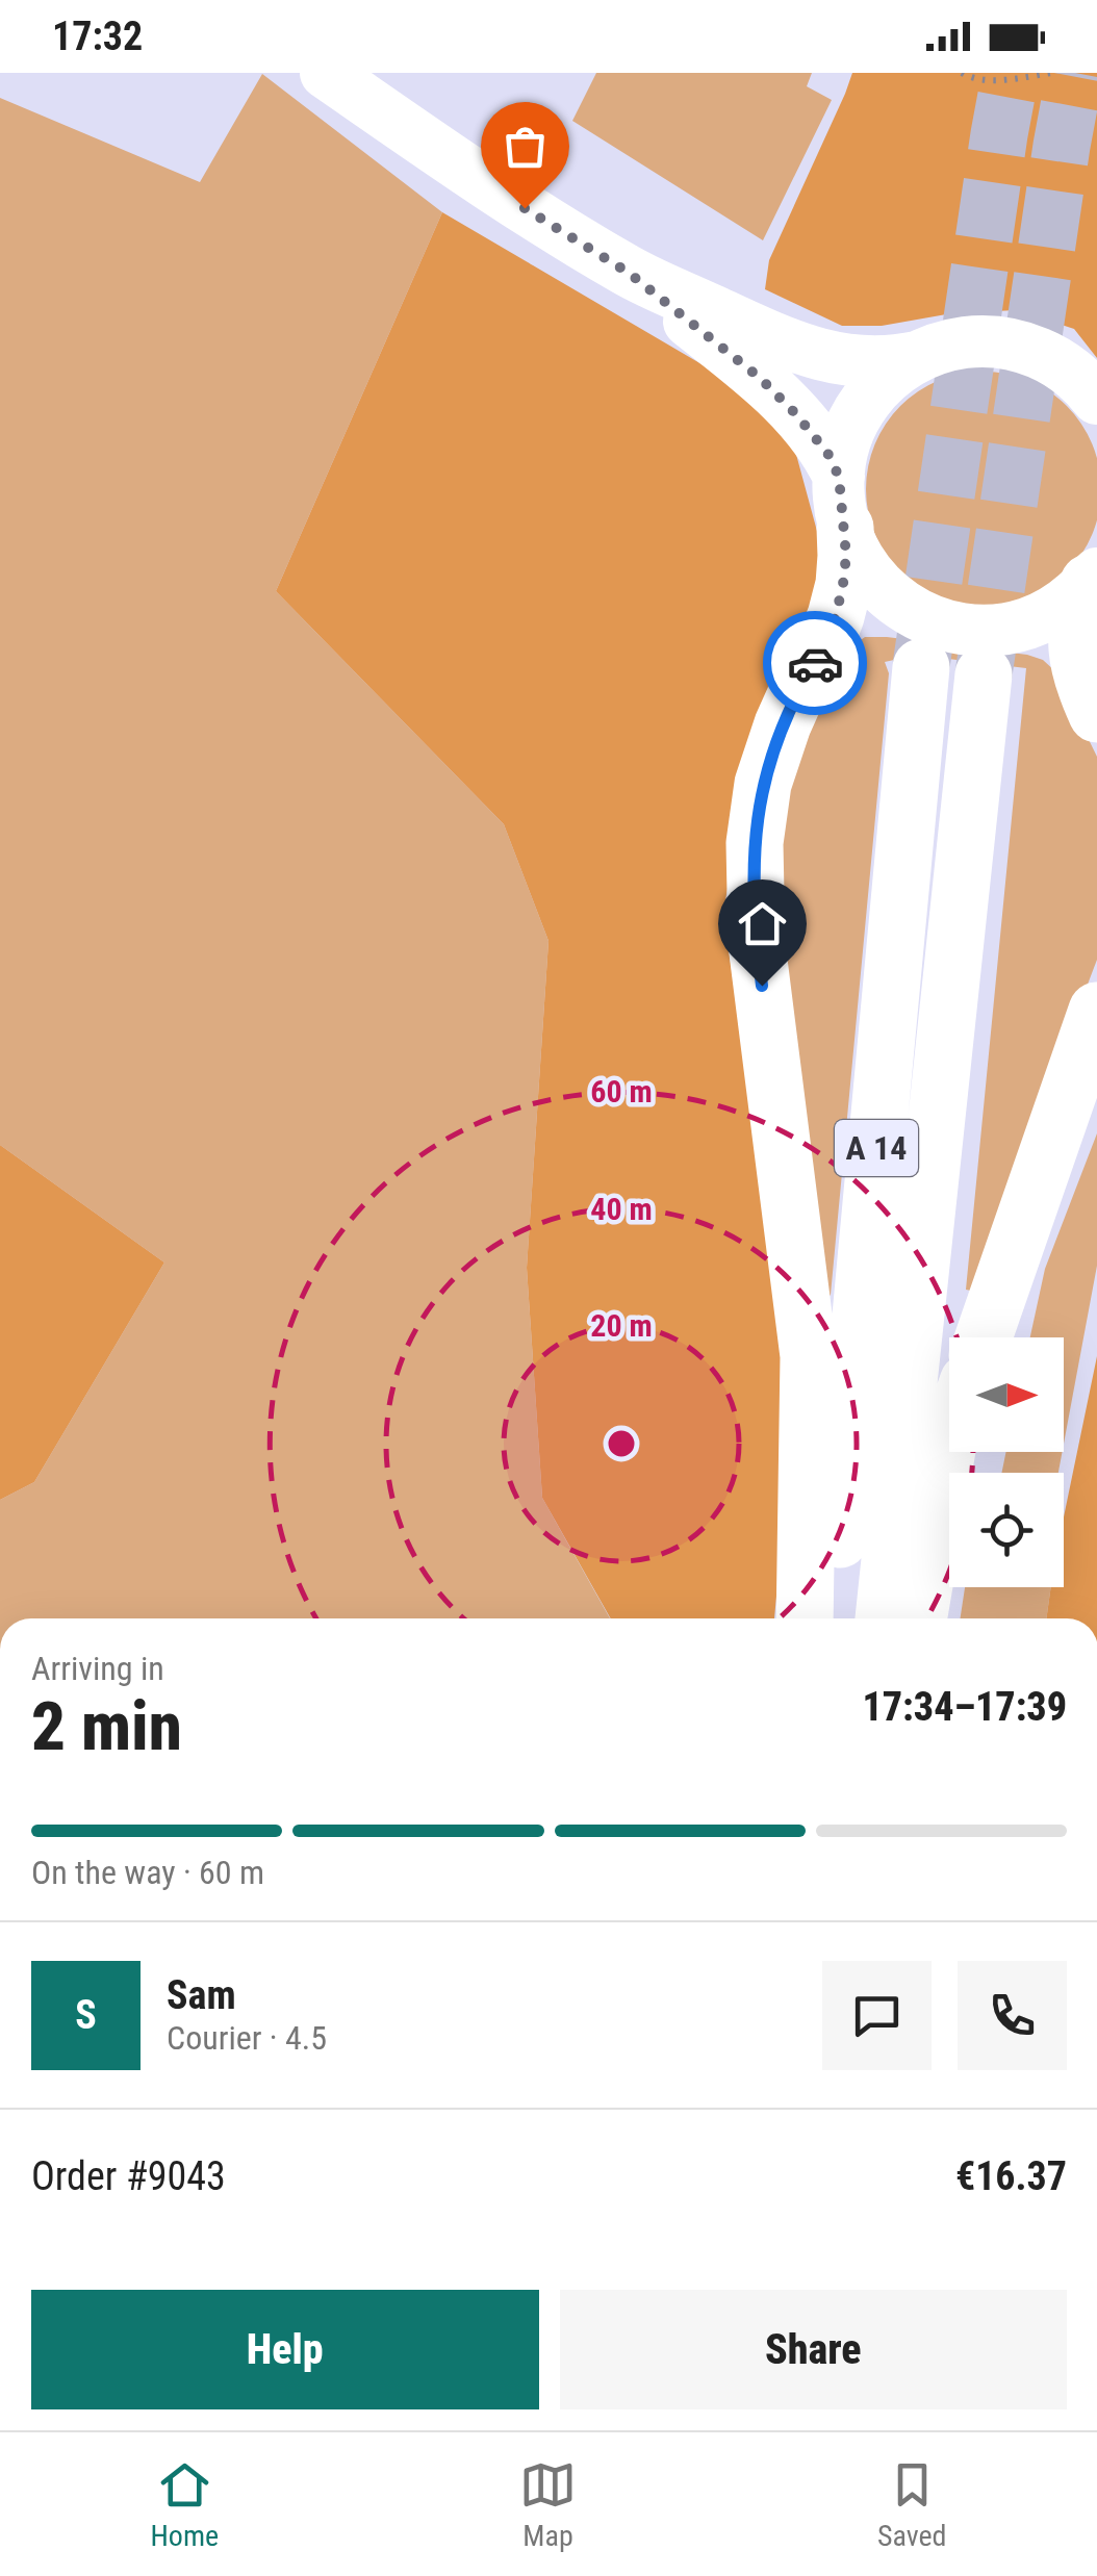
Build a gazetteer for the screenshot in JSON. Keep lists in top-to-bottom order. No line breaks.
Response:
{"streets":{"highway":["A 14"]},"north":"right","page":{"status":"17:32","heading":["2 min","Arriving in","17:34–17:39"],"panel":["Sam","Courier · 4.5","Order #9043","€16.37"],"bar":"On the way · 60 m","round":"S","buttons":["Help","Share"],"tabs":["Home","Map","Saved"]},"rings":["60 m","40 m","20 m"]}
